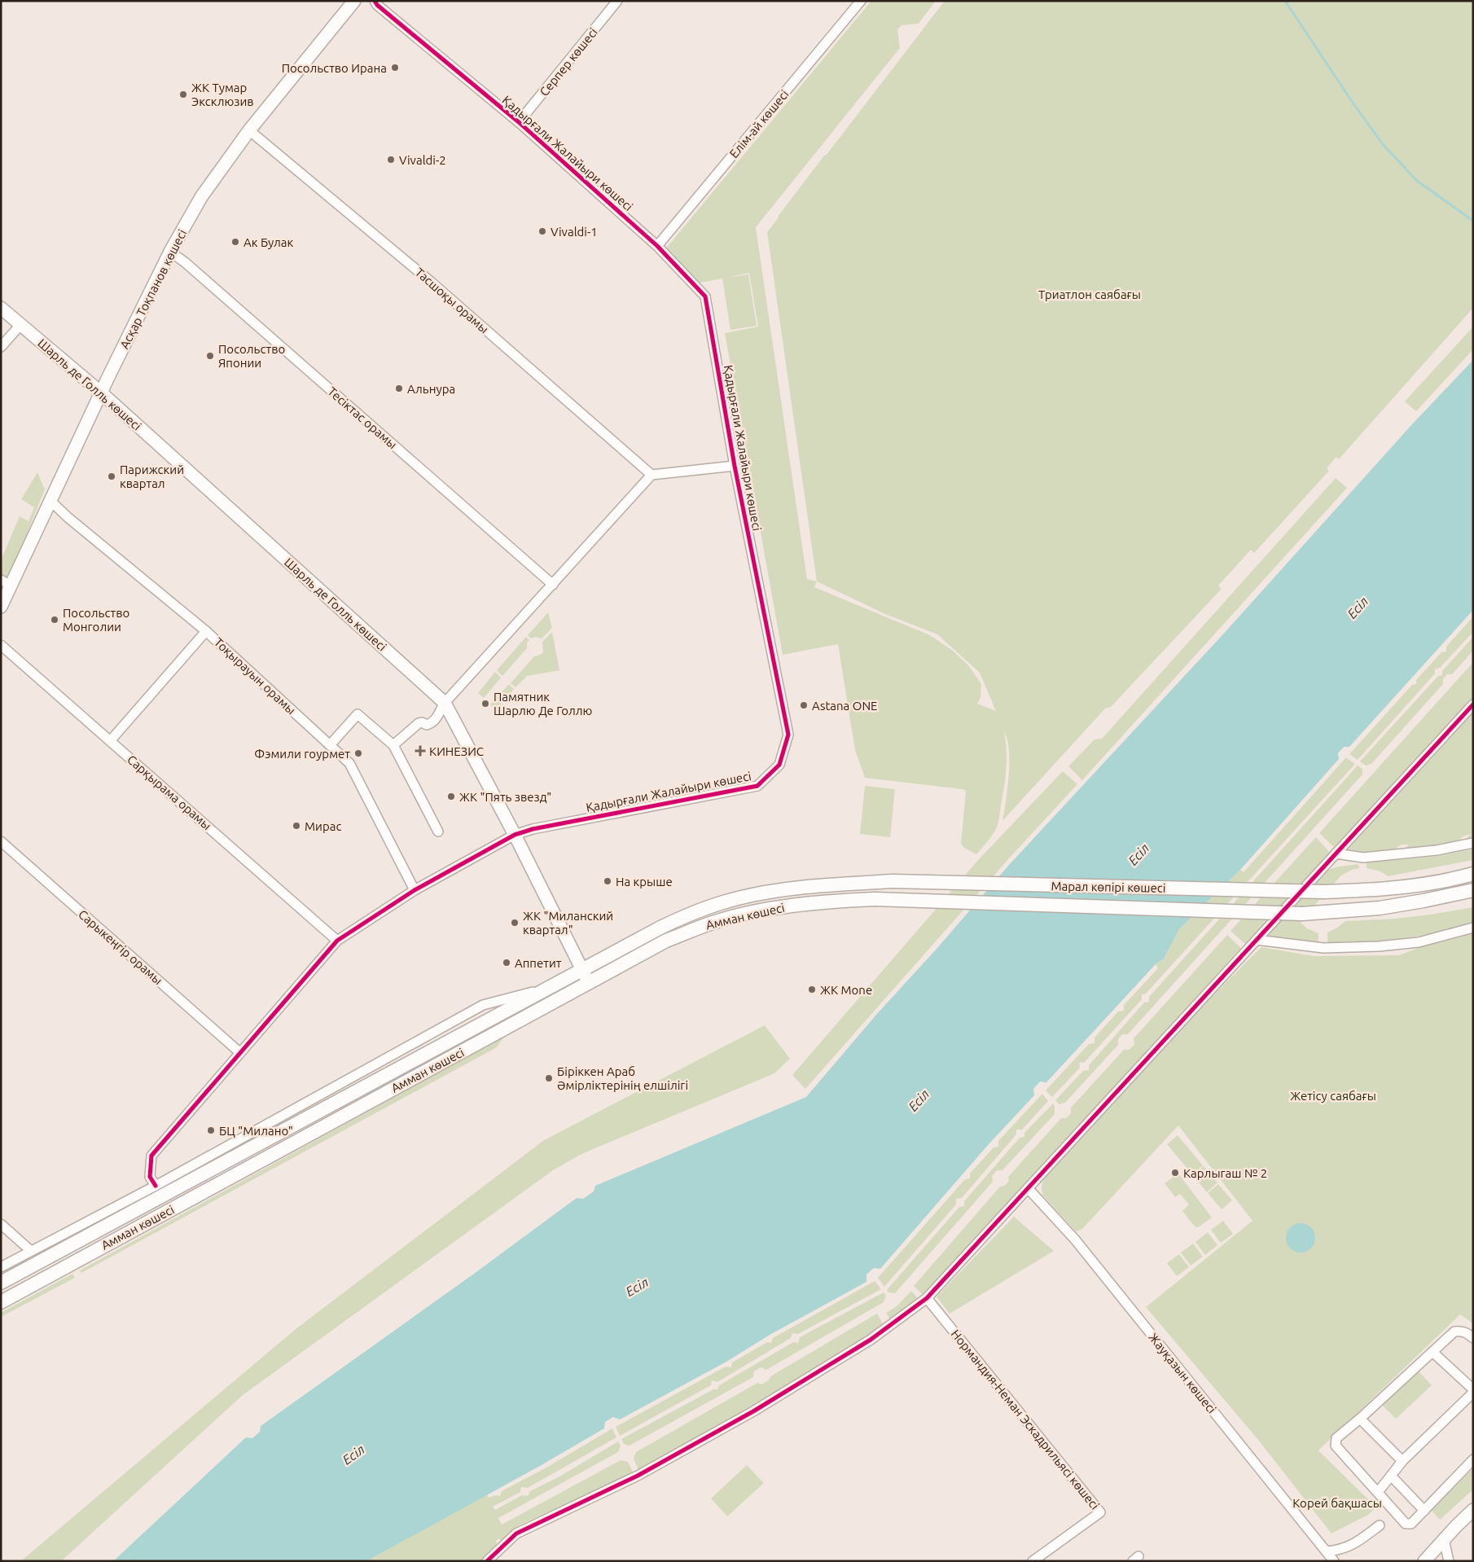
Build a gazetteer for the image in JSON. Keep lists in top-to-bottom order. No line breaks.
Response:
{"streets":{"main road":["Марал көпірі көшесі","Амман көшесі"],"street":["Серпер көшесі","Елім-ай көшесі","Қадырғали Жалайыри көшесі","Асқар Тоқпанов көшесі","Тасшоқы орамы","Шарль де Голль көшесі","Тесіктас орамы","Тоқырауын орамы","Сарқырама орамы","Сарыкеңгір орамы","Жауқазын көшесі","Нормандия-Неман Эскадрильясі көшесі"]},"crossings":[["Серпер көшесі","Қадырғали Жалайыри көшесі"],["Елім-ай көшесі","Қадырғали Жалайыри көшесі"],["Қадырғали Жалайыри көшесі","Шарль де Голль көшесі"],["Қадырғали Жалайыри көшесі","Тоқырауын орамы"],["Қадырғали Жалайыри көшесі","Сарқырама орамы"],["Қадырғали Жалайыри көшесі","Амман көшесі"],["Қадырғали Жалайыри көшесі","Сарыкеңгір орамы"],["Асқар Тоқпанов көшесі","Тасшоқы орамы"],["Асқар Тоқпанов көшесі","Шарль де Голль көшесі"],["Асқар Тоқпанов көшесі","Тесіктас орамы"],["Асқар Тоқпанов көшесі","Тоқырауын орамы"],["Шарль де Голль көшесі","Амман көшесі"],["Марал көпірі көшесі","Амман көшесі"]],"water":["Есіл"],"parks":["Триатлон саябағы","Жетісу саябағы","Корей бақшасы"],"places":{"other":["Посольство Ирана","ЖК Тумар Эксклюзив","Vivaldi-2","Vivaldi-1","Ак Булак","Посольство Японии","Альнура","Парижский квартал","Посольство Монголии","Памятник Шарлю Де Голлю","Astana ONE","Фэмили гоурмет","ЖК \"Пять звезд\"","Мирас","На крыше","ЖК \"Миланский квартал\"","Аппетит","ЖК Mone","Біріккен Араб Әмірліктерінің елшілігі","БЦ \"Милано\"","Карлыгаш № 2"],"health":["КИНЕЗИС"]}}
